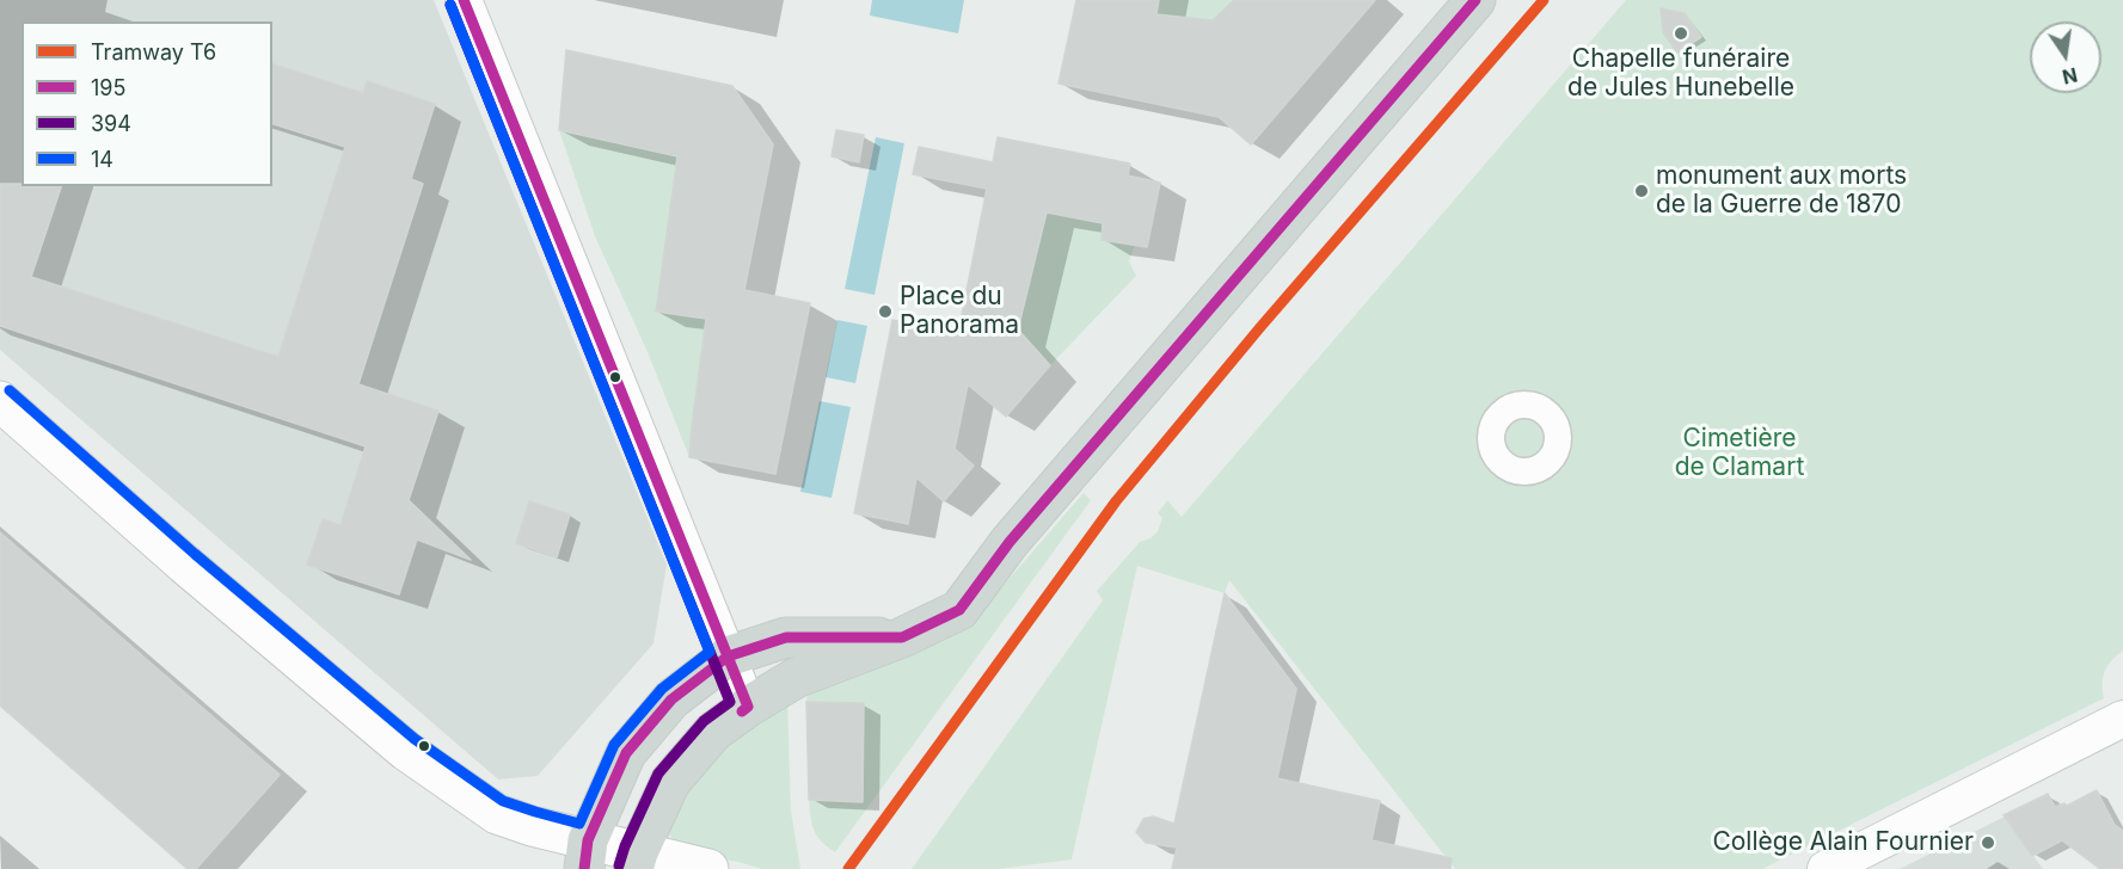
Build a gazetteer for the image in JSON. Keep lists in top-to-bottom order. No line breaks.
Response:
{"parks":["Cimetière de Clamart"],"places":["Chapelle funéraire de Jules Hunebelle","monument aux morts de la Guerre de 1870","Place du Panorama","Collège Alain Fournier"],"lines":["tram line T6","transit line 195","transit line 394","transit line 14"],"legend":["Tramway T6","195","394","14"],"north":"bottom"}
